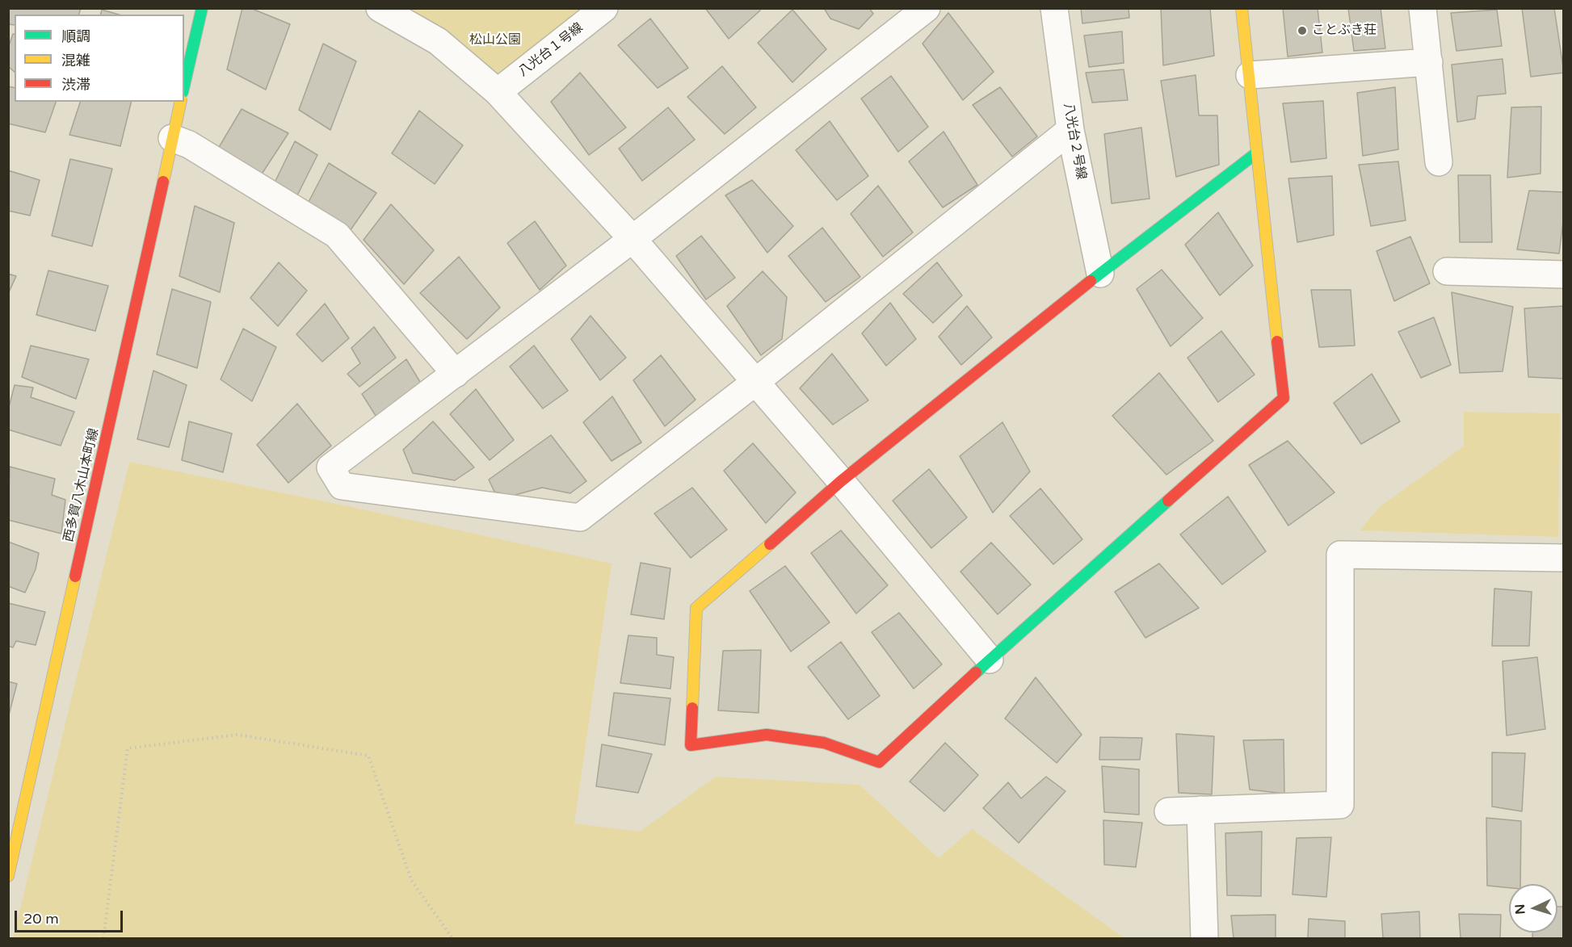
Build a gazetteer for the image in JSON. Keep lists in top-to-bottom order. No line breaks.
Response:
{"streets":{"street":["八光台１号線","八光台２号線","西多賀八木山本町線"]},"parks":["松山公園"],"places":["ことぶき荘"],"legend":["順調","混雑","渋滞"],"scale_bar":"20 m","north":"left"}
